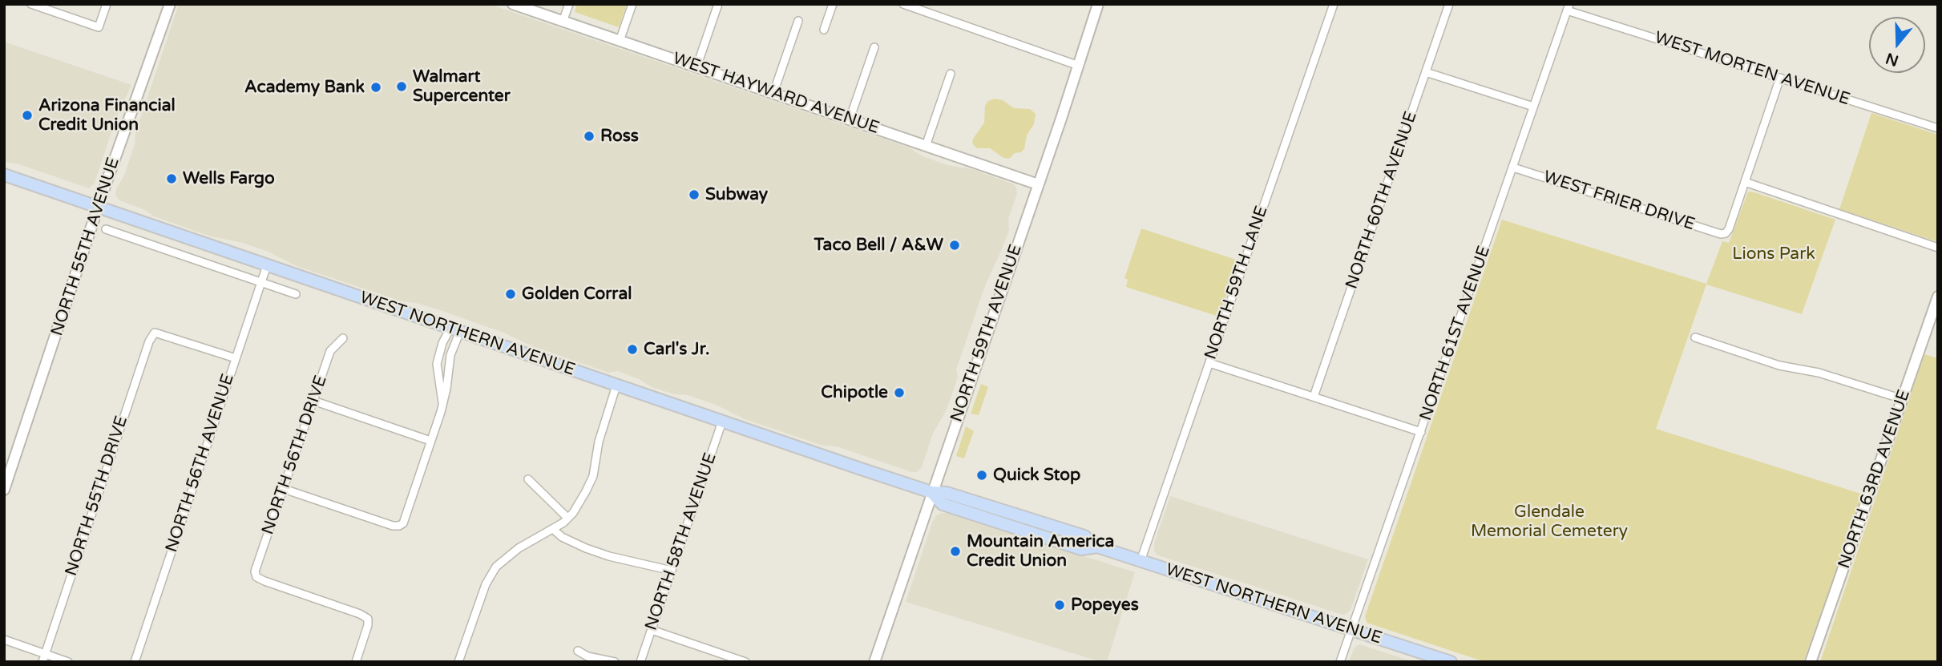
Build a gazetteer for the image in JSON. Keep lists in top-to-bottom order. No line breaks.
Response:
{"streets":{"main road":["WEST NORTHERN AVENUE"],"street":["WEST MORTEN AVENUE","WEST HAYWARD AVENUE","NORTH 60TH AVENUE","WEST FRIER DRIVE","NORTH 55TH AVENUE","NORTH 59TH LANE","NORTH 59TH AVENUE","NORTH 61ST AVENUE","NORTH 56TH DRIVE","NORTH 56TH AVENUE","NORTH 63RD AVENUE","NORTH 55TH DRIVE","NORTH 58TH AVENUE"]},"crossings":[["WEST MORTEN AVENUE","NORTH 61ST AVENUE"],["WEST HAYWARD AVENUE","NORTH 59TH AVENUE"],["WEST FRIER DRIVE","NORTH 61ST AVENUE"],["NORTH 55TH AVENUE","WEST NORTHERN AVENUE"],["NORTH 59TH LANE","WEST NORTHERN AVENUE"],["NORTH 59TH AVENUE","WEST NORTHERN AVENUE"],["NORTH 61ST AVENUE","WEST NORTHERN AVENUE"],["WEST NORTHERN AVENUE","NORTH 56TH AVENUE"],["WEST NORTHERN AVENUE","NORTH 58TH AVENUE"],["NORTH 56TH AVENUE","NORTH 55TH DRIVE"]],"parks":["Lions Park","Glendale Memorial Cemetery"],"places":["Walmart Supercenter","Academy Bank","Arizona Financial Credit Union","Ross","Wells Fargo","Subway","Taco Bell / A&W","Golden Corral","Carl's Jr.","Chipotle","Quick Stop","Mountain America Credit Union","Popeyes"],"north":"bottom"}
